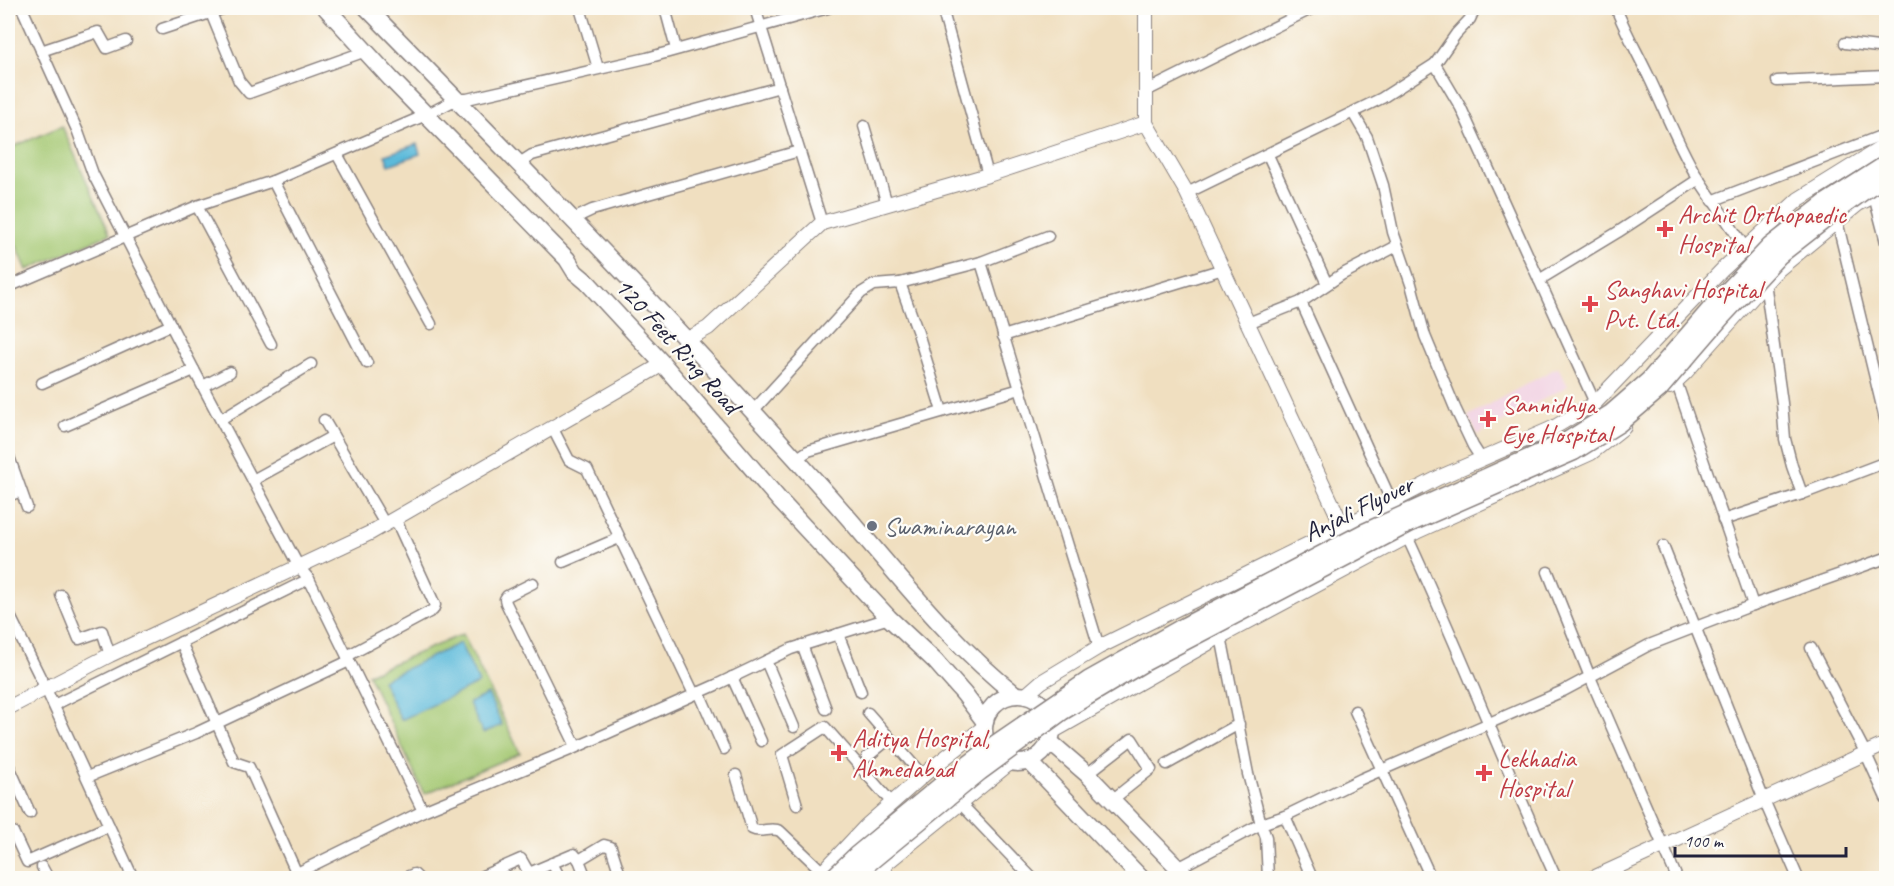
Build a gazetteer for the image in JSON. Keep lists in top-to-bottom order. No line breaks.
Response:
{"streets":{"main road":["120 Feet Ring Road","Anjali Flyover"]},"places":{"health":["Archit Orthopaedic Hospital","Sanghavi Hospital Pvt. Ltd.","Sannidhya Eye Hospital","Aditya Hospital, Ahmedabad","Lekhadia Hospital"],"other":["Swaminarayan"]},"scale_bar":"100 m"}
